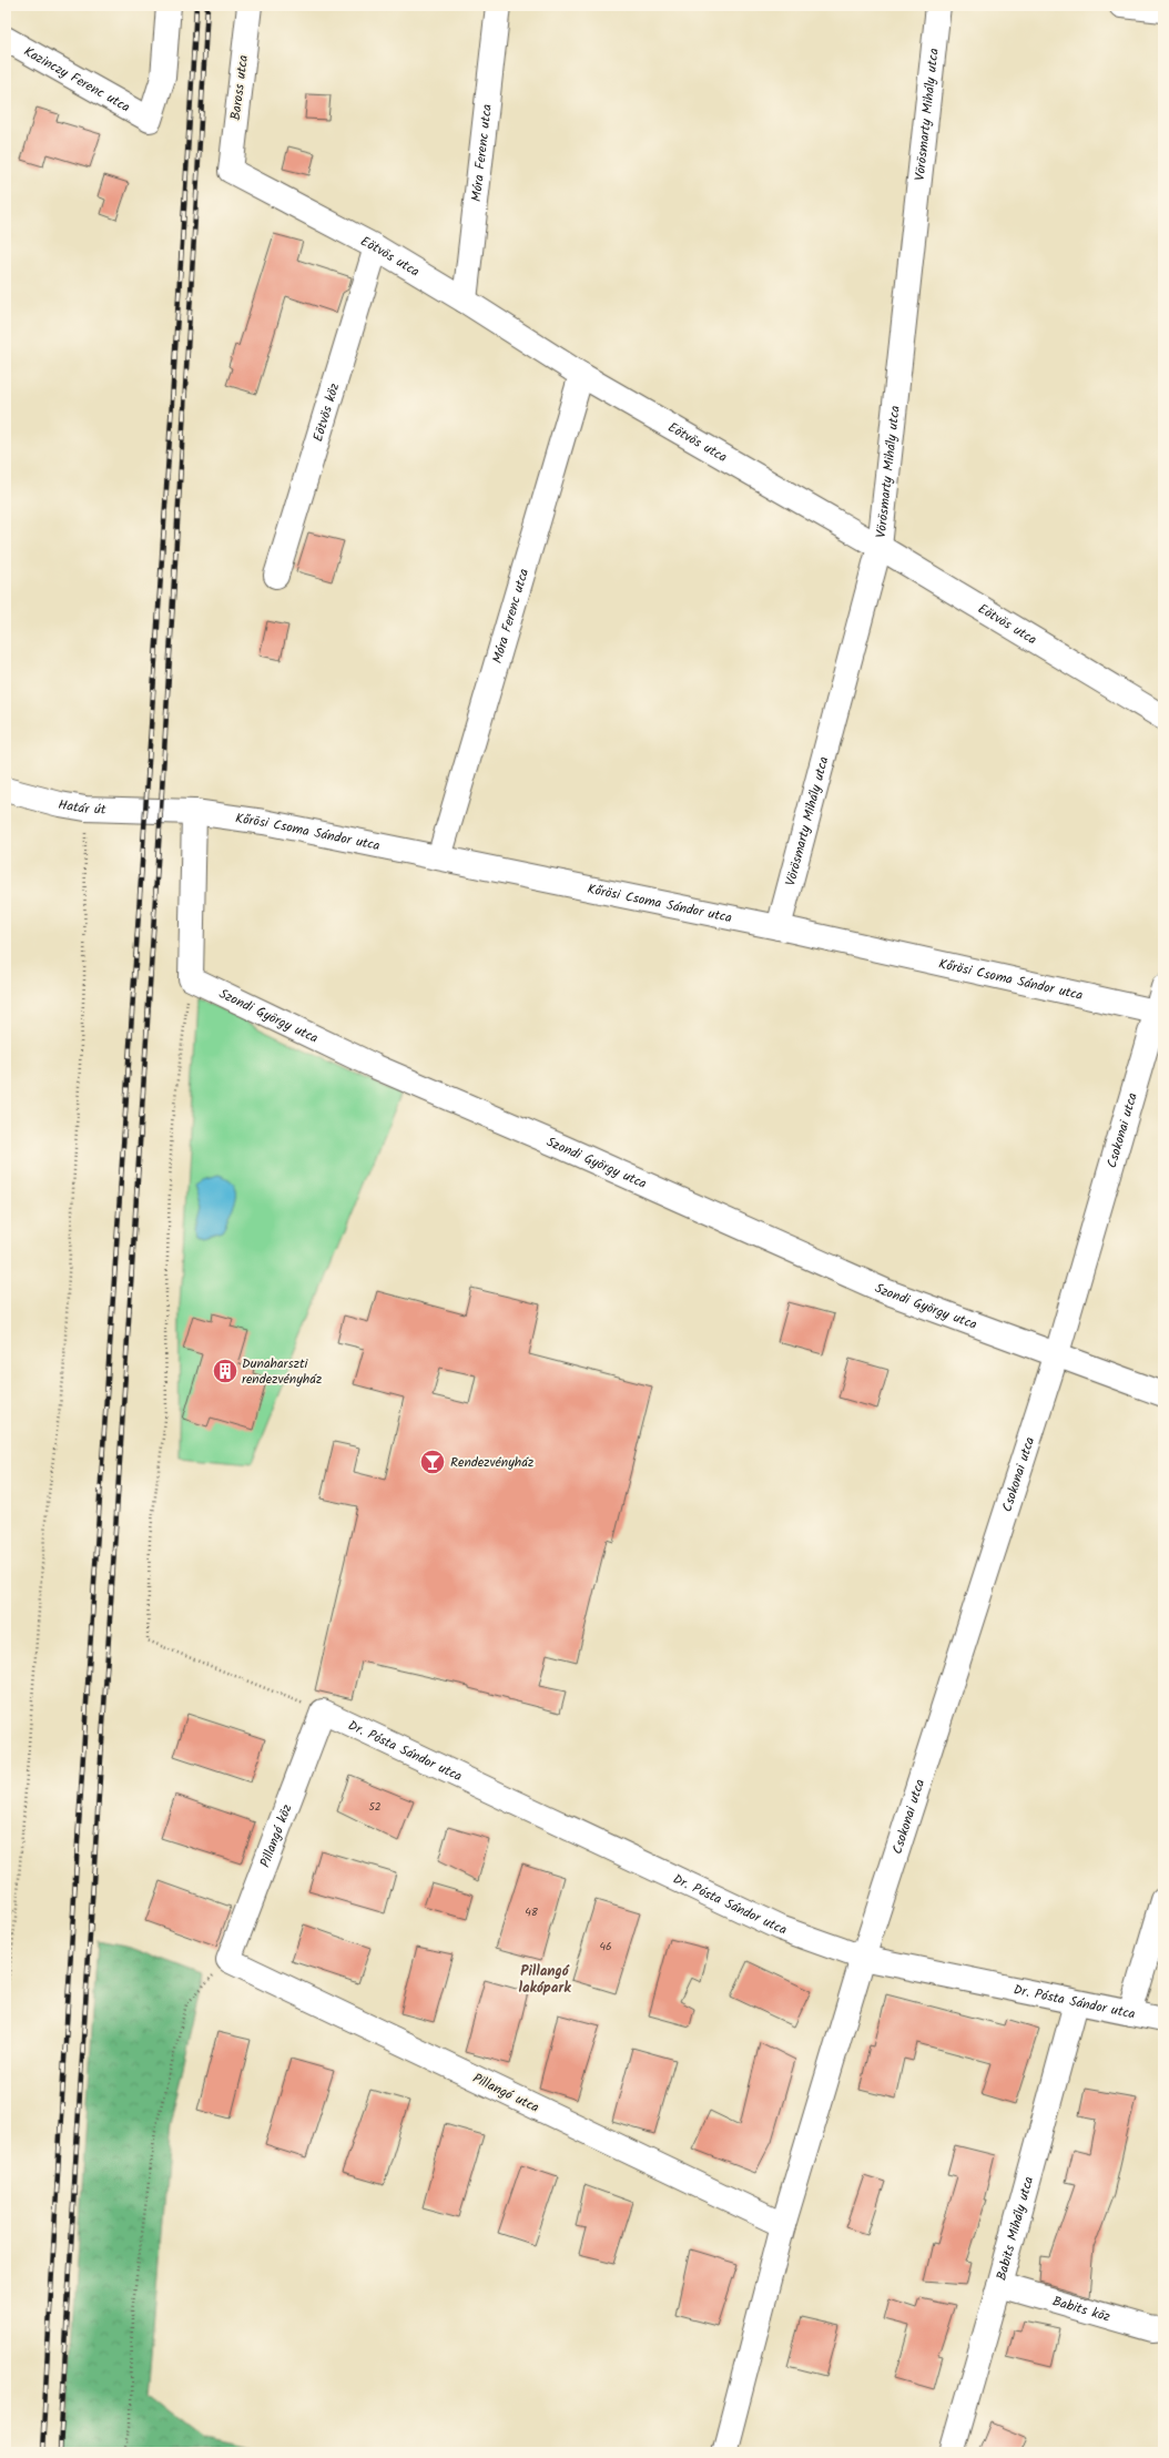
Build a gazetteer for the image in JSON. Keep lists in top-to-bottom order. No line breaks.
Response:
{"streets":{"street":["Kazinczy Ferenc utca","Baross utca","Vörösmarty Mihály utca","Móra Ferenc utca","Eötvös utca","Eötvös köz","Határ út","Kőrösi Csoma Sándor utca","Szondi György utca","Csokonai utca","Dr. Pósta Sándor utca","Pillangó köz","Pillangó utca","Babits Mihály utca","Babits köz"]},"crossings":[["Baross utca","Eötvös utca"],["Vörösmarty Mihály utca","Eötvös utca"],["Vörösmarty Mihály utca","Kőrösi Csoma Sándor utca"],["Móra Ferenc utca","Eötvös utca"],["Móra Ferenc utca","Kőrösi Csoma Sándor utca"],["Eötvös utca","Eötvös köz"],["Határ út","Kőrösi Csoma Sándor utca"],["Kőrösi Csoma Sándor utca","Csokonai utca"],["Szondi György utca","Csokonai utca"],["Csokonai utca","Dr. Pósta Sándor utca"],["Csokonai utca","Pillangó utca"],["Dr. Pósta Sándor utca","Pillangó köz"],["Dr. Pósta Sándor utca","Babits Mihály utca"],["Pillangó köz","Pillangó utca"],["Babits Mihály utca","Babits köz"]],"districts":["Pillangó lakópark"],"places":{"building":["Dunaharszti rendezvényház"],"bar":["Rendezvényház"]},"house_numbers":["52","48","46"]}
